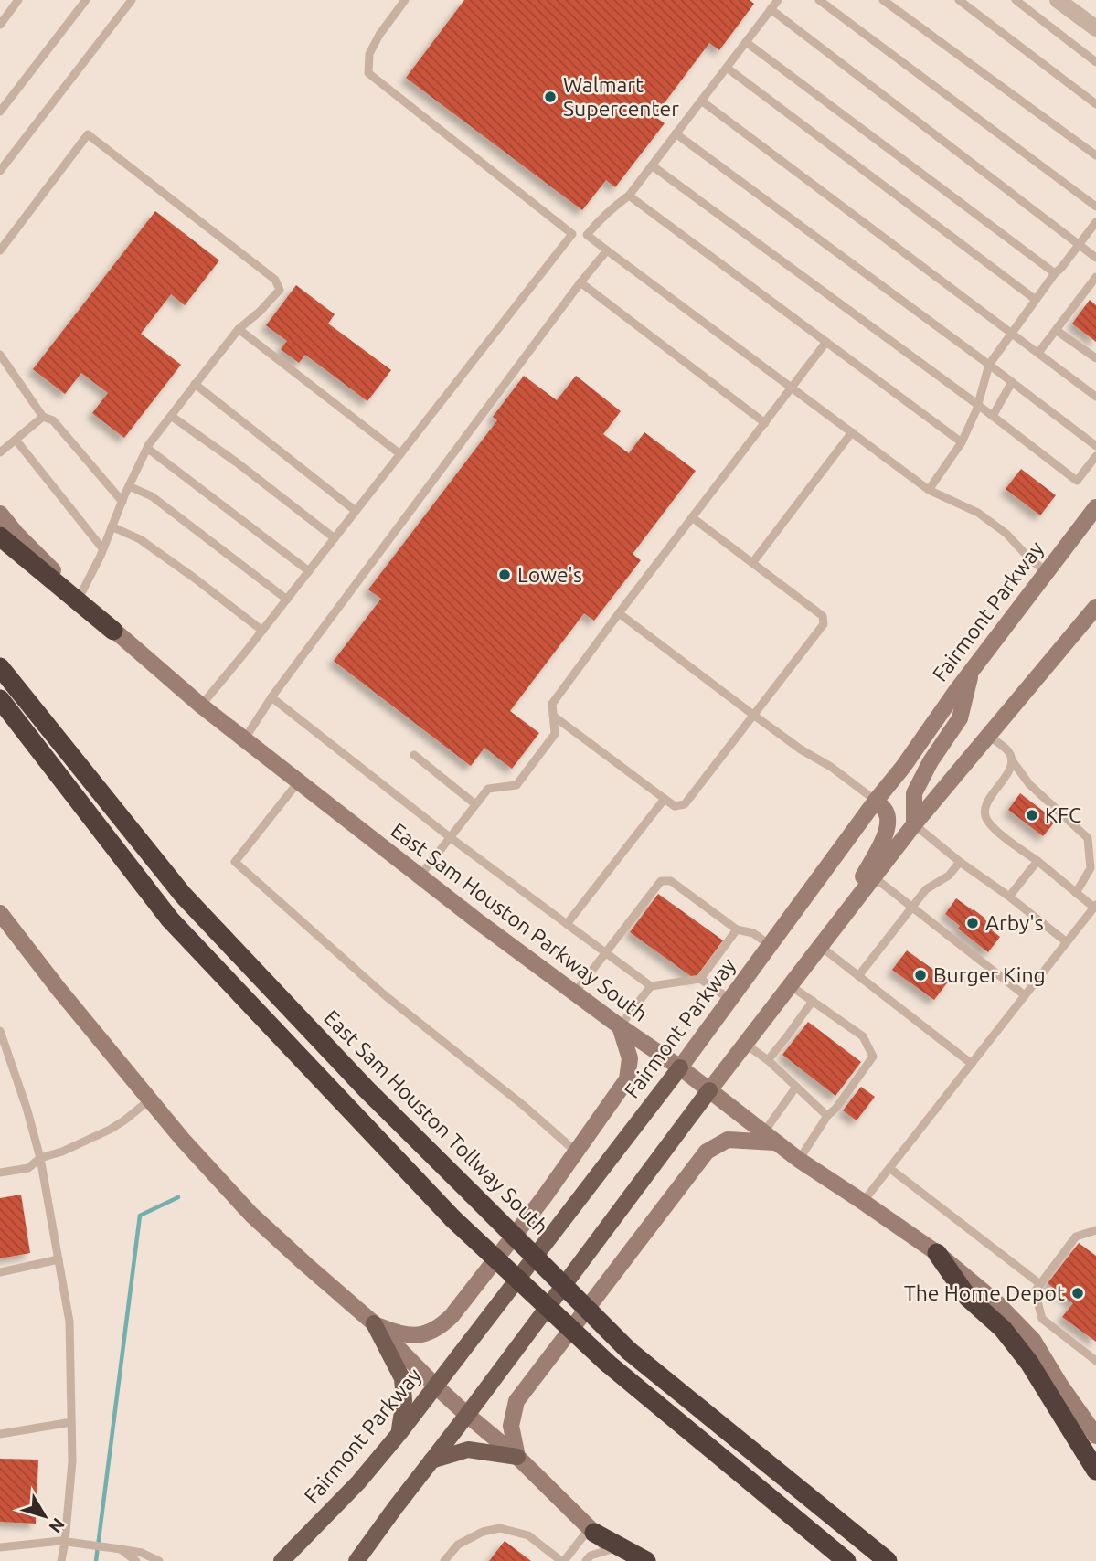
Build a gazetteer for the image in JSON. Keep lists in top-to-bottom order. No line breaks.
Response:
{"streets":{"highway":["East Sam Houston Tollway South"],"main road":["Fairmont Parkway","East Sam Houston Parkway South"]},"crossings":[["Fairmont Parkway","East Sam Houston Parkway South"]],"places":["Walmart Supercenter","Lowe's","KFC","Arby's","Burger King","The Home Depot"],"north":"bottom right"}
